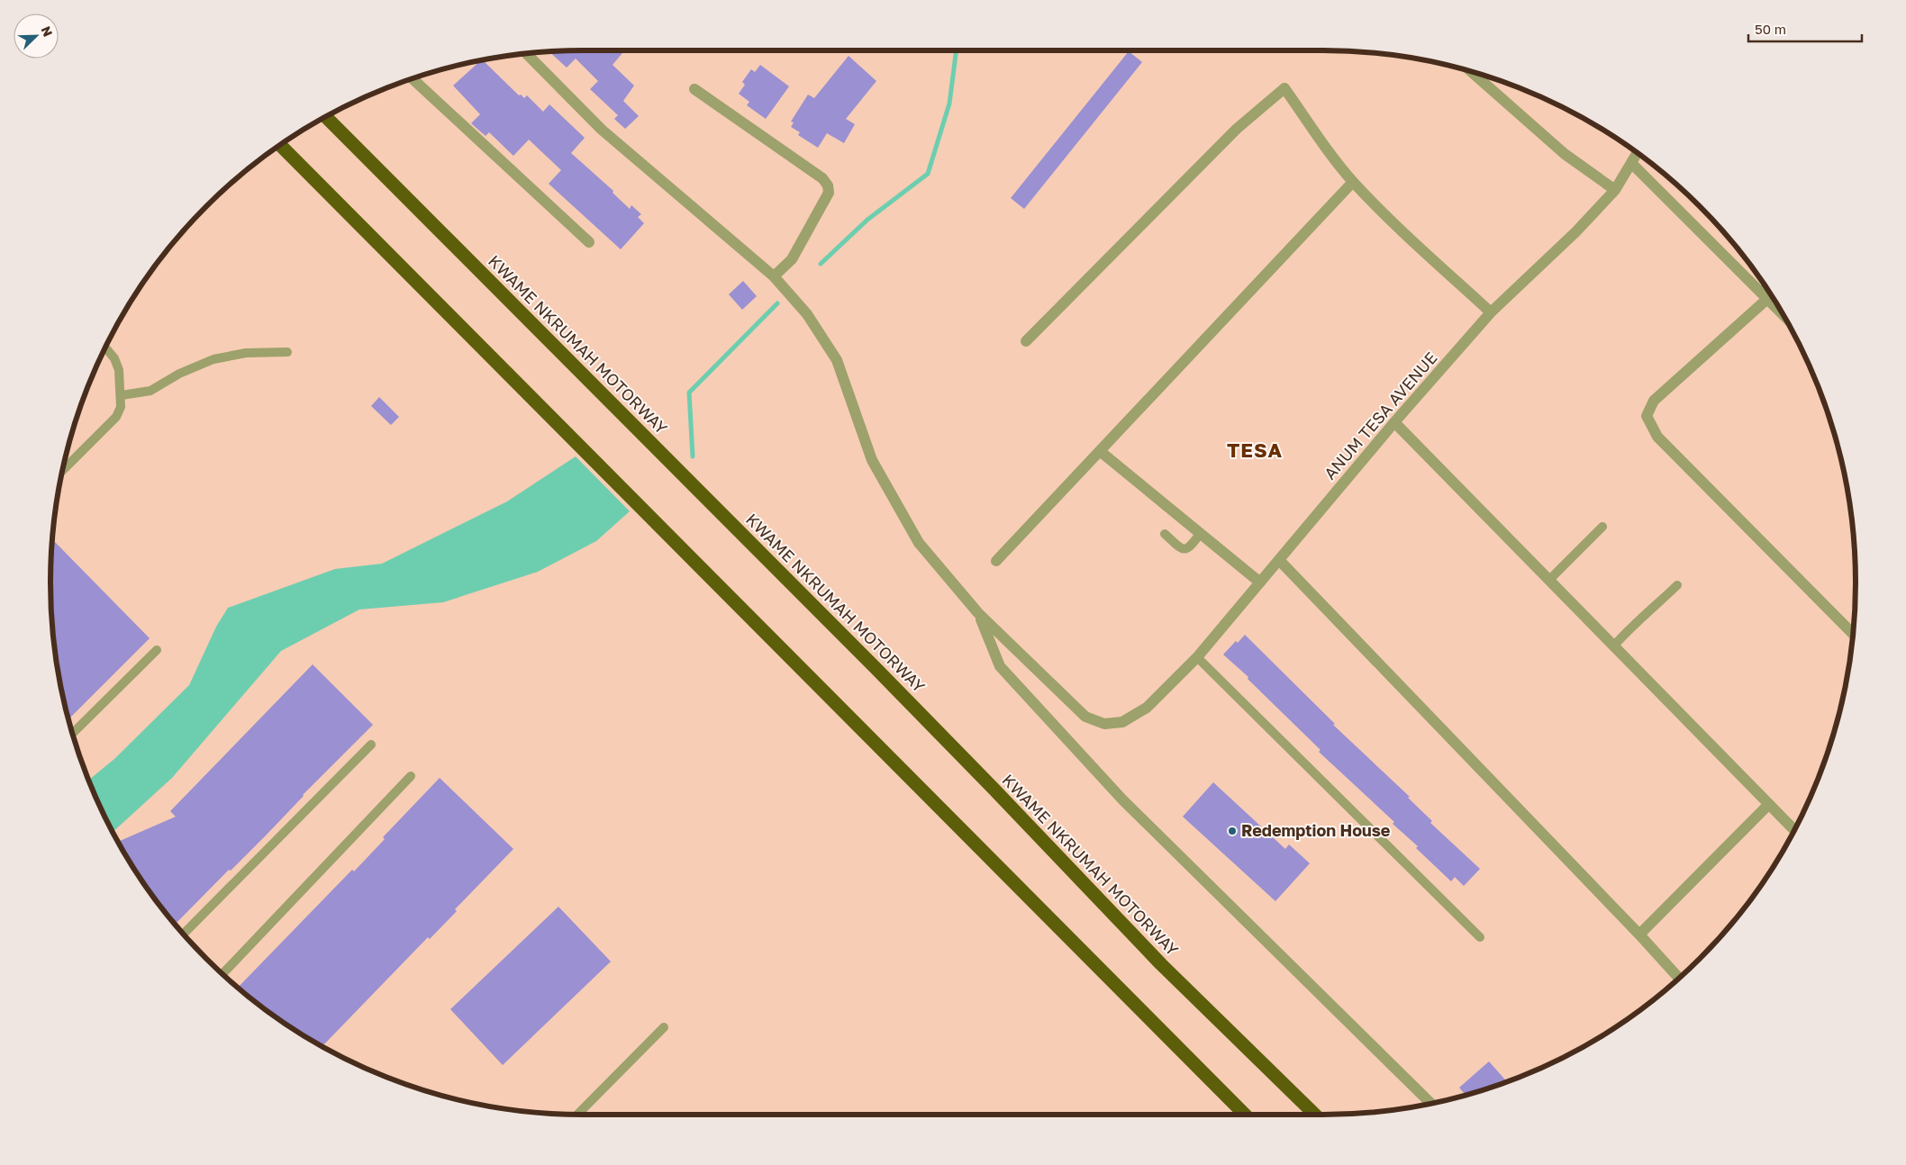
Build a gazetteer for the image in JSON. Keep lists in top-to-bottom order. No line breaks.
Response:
{"streets":{"highway":["KWAME NKRUMAH MOTORWAY"],"street":["ANUM TESA AVENUE"]},"districts":["TESA"],"places":["Redemption House"],"scale_bar":"50 m","north":"top right"}
